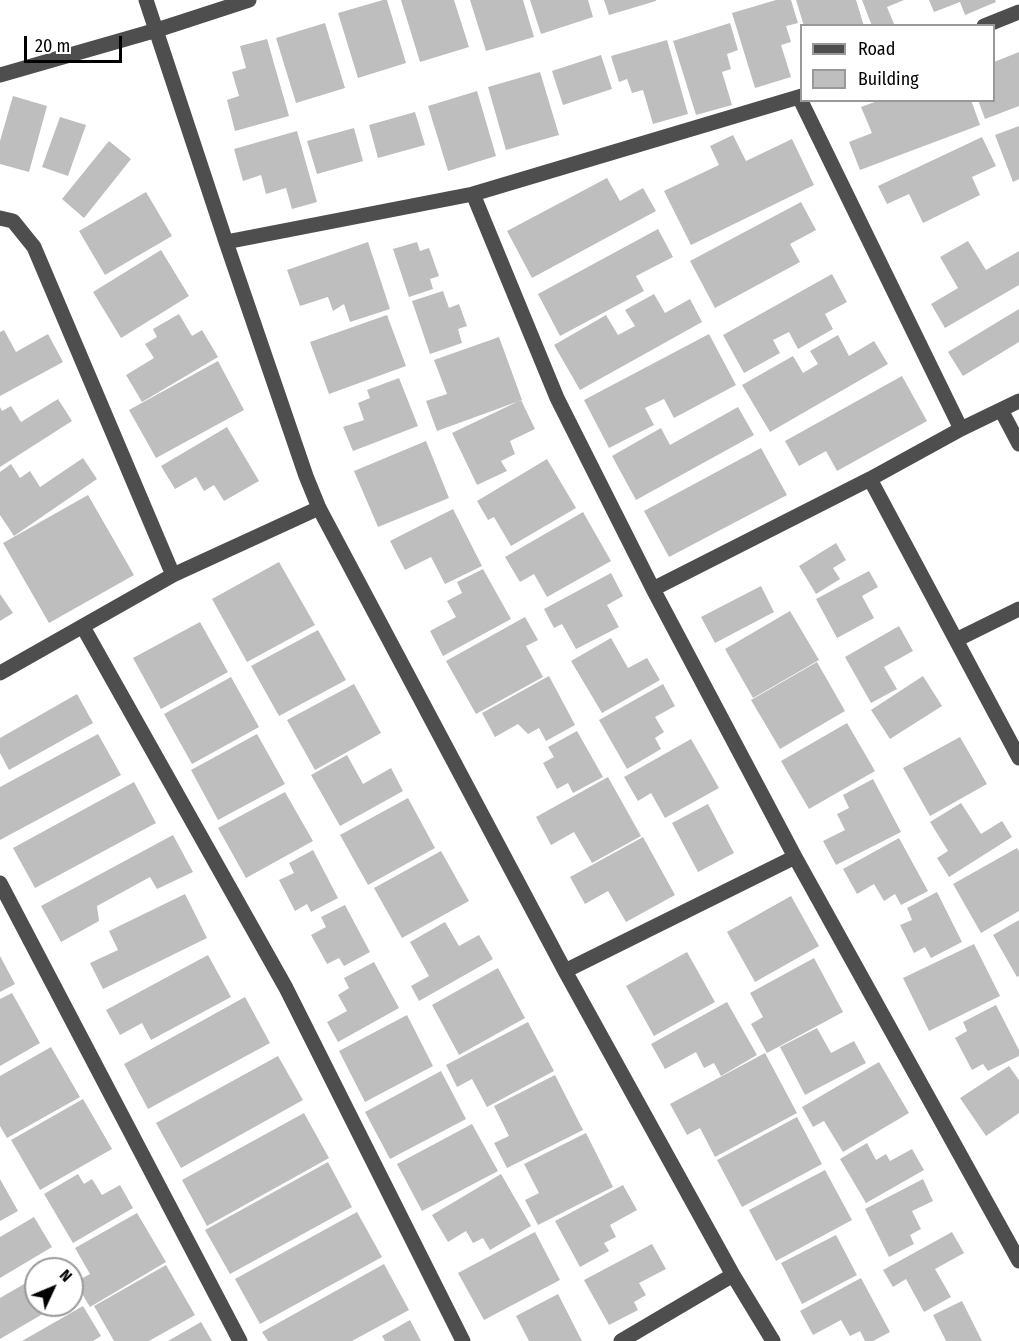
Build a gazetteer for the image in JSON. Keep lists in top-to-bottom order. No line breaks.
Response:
{"legend":["Road","Building"],"scale_bar":"20 m","north":"top right"}
